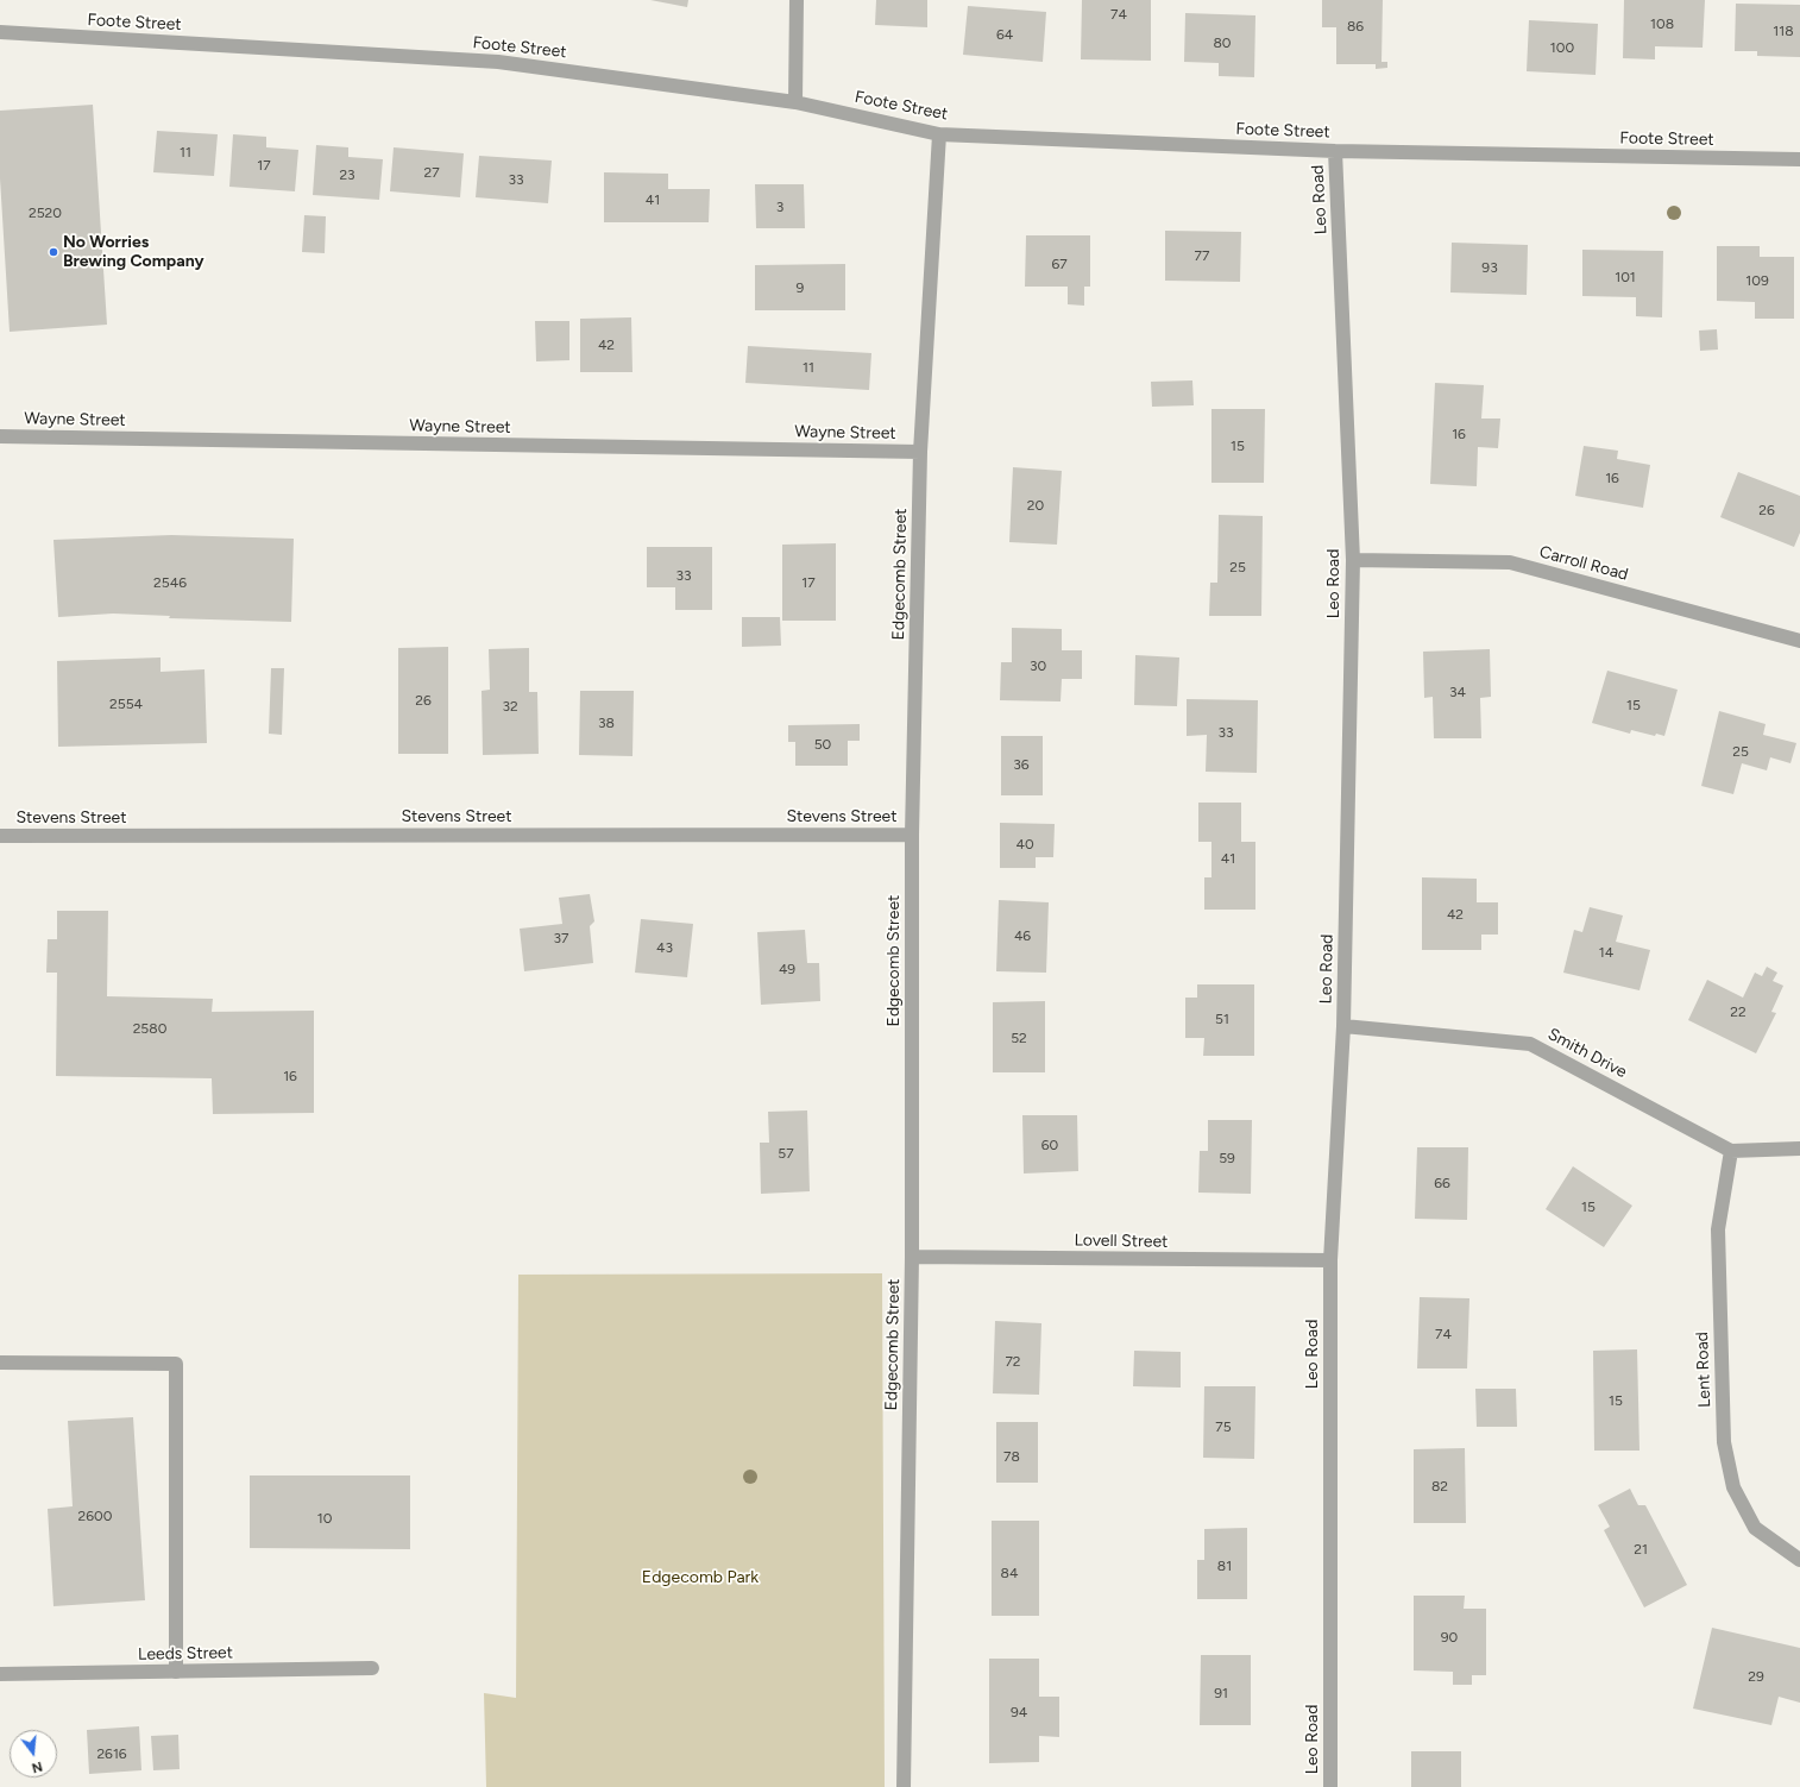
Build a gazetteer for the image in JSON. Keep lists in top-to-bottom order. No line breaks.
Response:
{"streets":{"street":["Foote Street","Leo Road","Wayne Street","Carroll Road","Edgecomb Street","Stevens Street","Smith Drive","Lovell Street","Lent Road","Leeds Street"]},"crossings":[["Foote Street","Leo Road"],["Foote Street","Edgecomb Street"],["Leo Road","Carroll Road"],["Leo Road","Smith Drive"],["Leo Road","Lovell Street"],["Wayne Street","Edgecomb Street"],["Edgecomb Street","Stevens Street"],["Edgecomb Street","Lovell Street"],["Smith Drive","Lent Road"]],"parks":["Edgecomb Park"],"places":["No Worries Brewing Company"],"house_numbers":["74","108","86","118","64","80","100","11","17","27","23","33","41","3","2520","77","67","93","101","109","9","42","11","16","15","16","20","26","25","33","2546","17","30","34","26","2554","15","32","38","33","50","25","36","40","41","42","46","37","43","14","49","22","51","2580","52","16","60","57","59","66","15","74","72","15","75","78","82","2600","10","21","81","84","90","29","91","94","2616"],"north":"bottom"}
